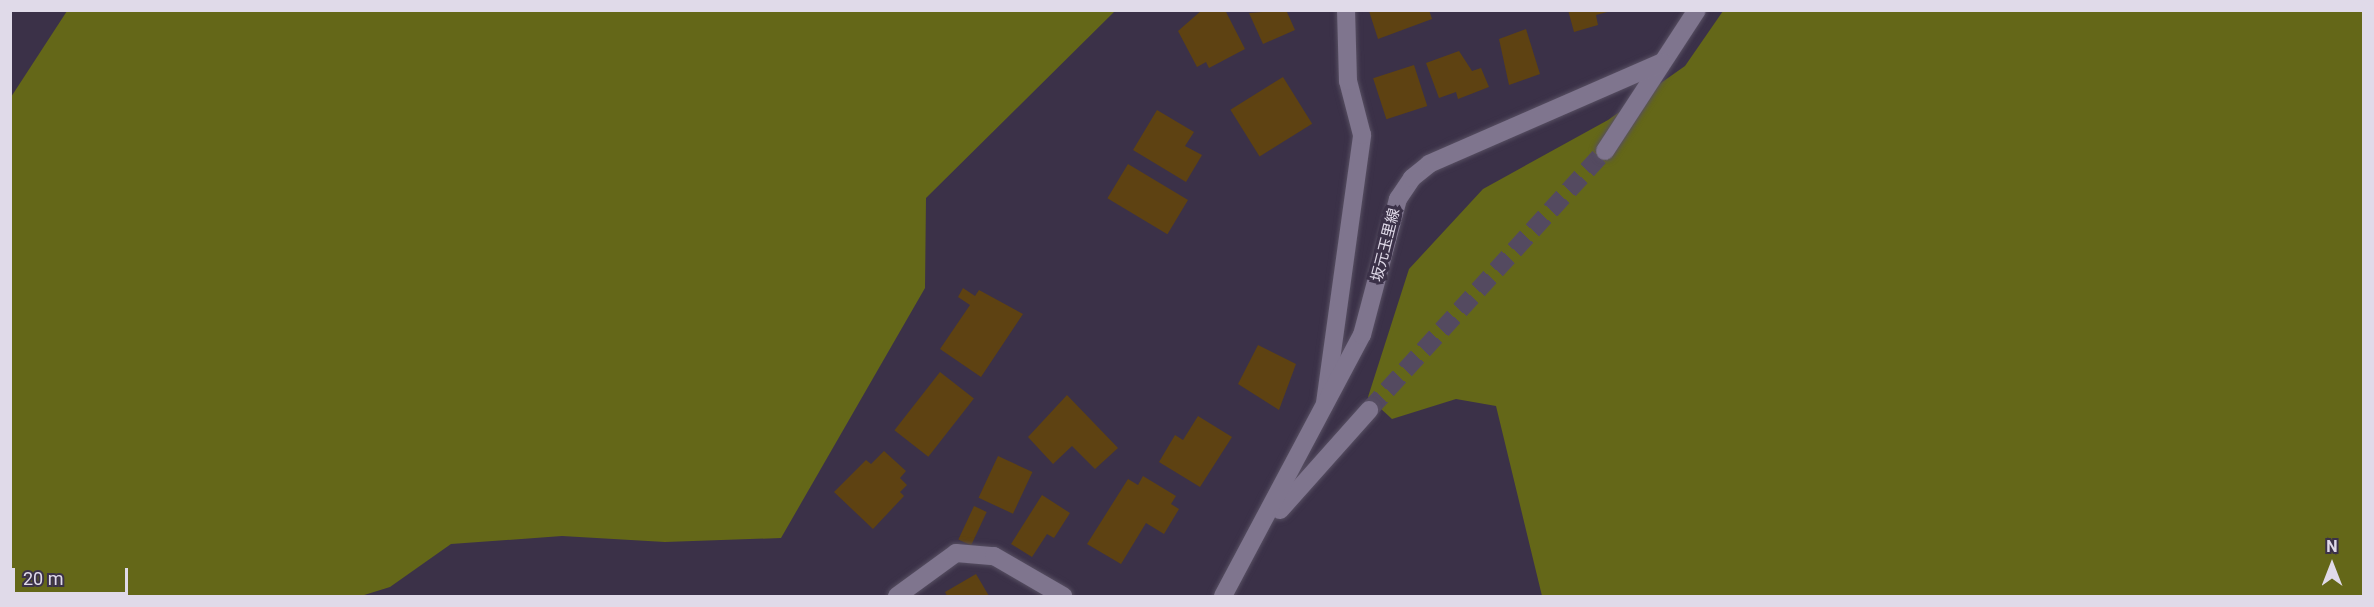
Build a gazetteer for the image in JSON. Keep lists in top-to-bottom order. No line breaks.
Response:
{"streets":{"street":["坂元玉里線"]},"scale_bar":"20 m","north":"top"}
